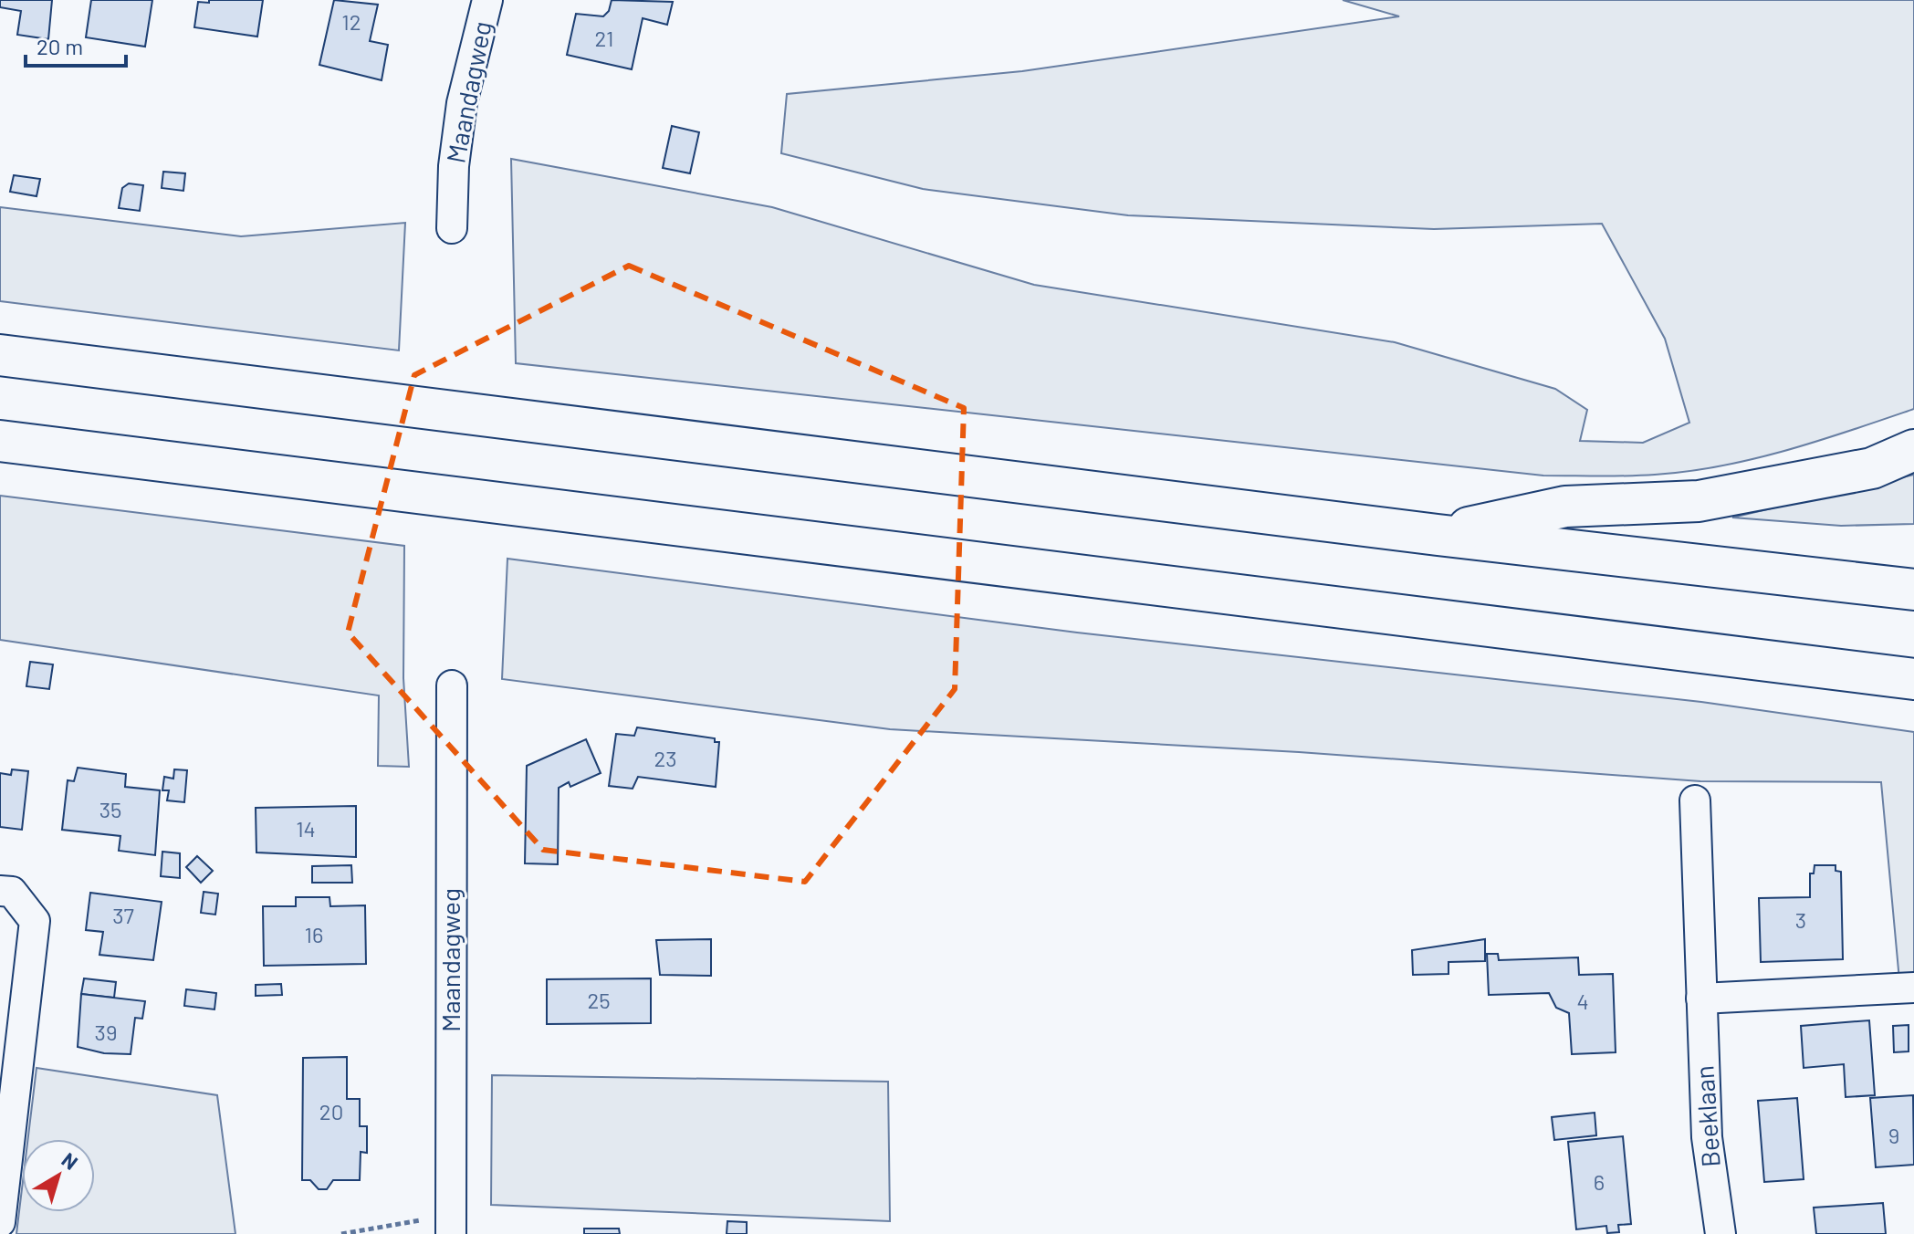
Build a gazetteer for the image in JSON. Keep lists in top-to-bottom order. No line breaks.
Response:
{"streets":{"street":["Maandagweg","Beeklaan"]},"house_numbers":["12","21","23","35","14","37","3","16","25","4","39","20","9","6"],"scale_bar":"20 m","north":"top right"}
